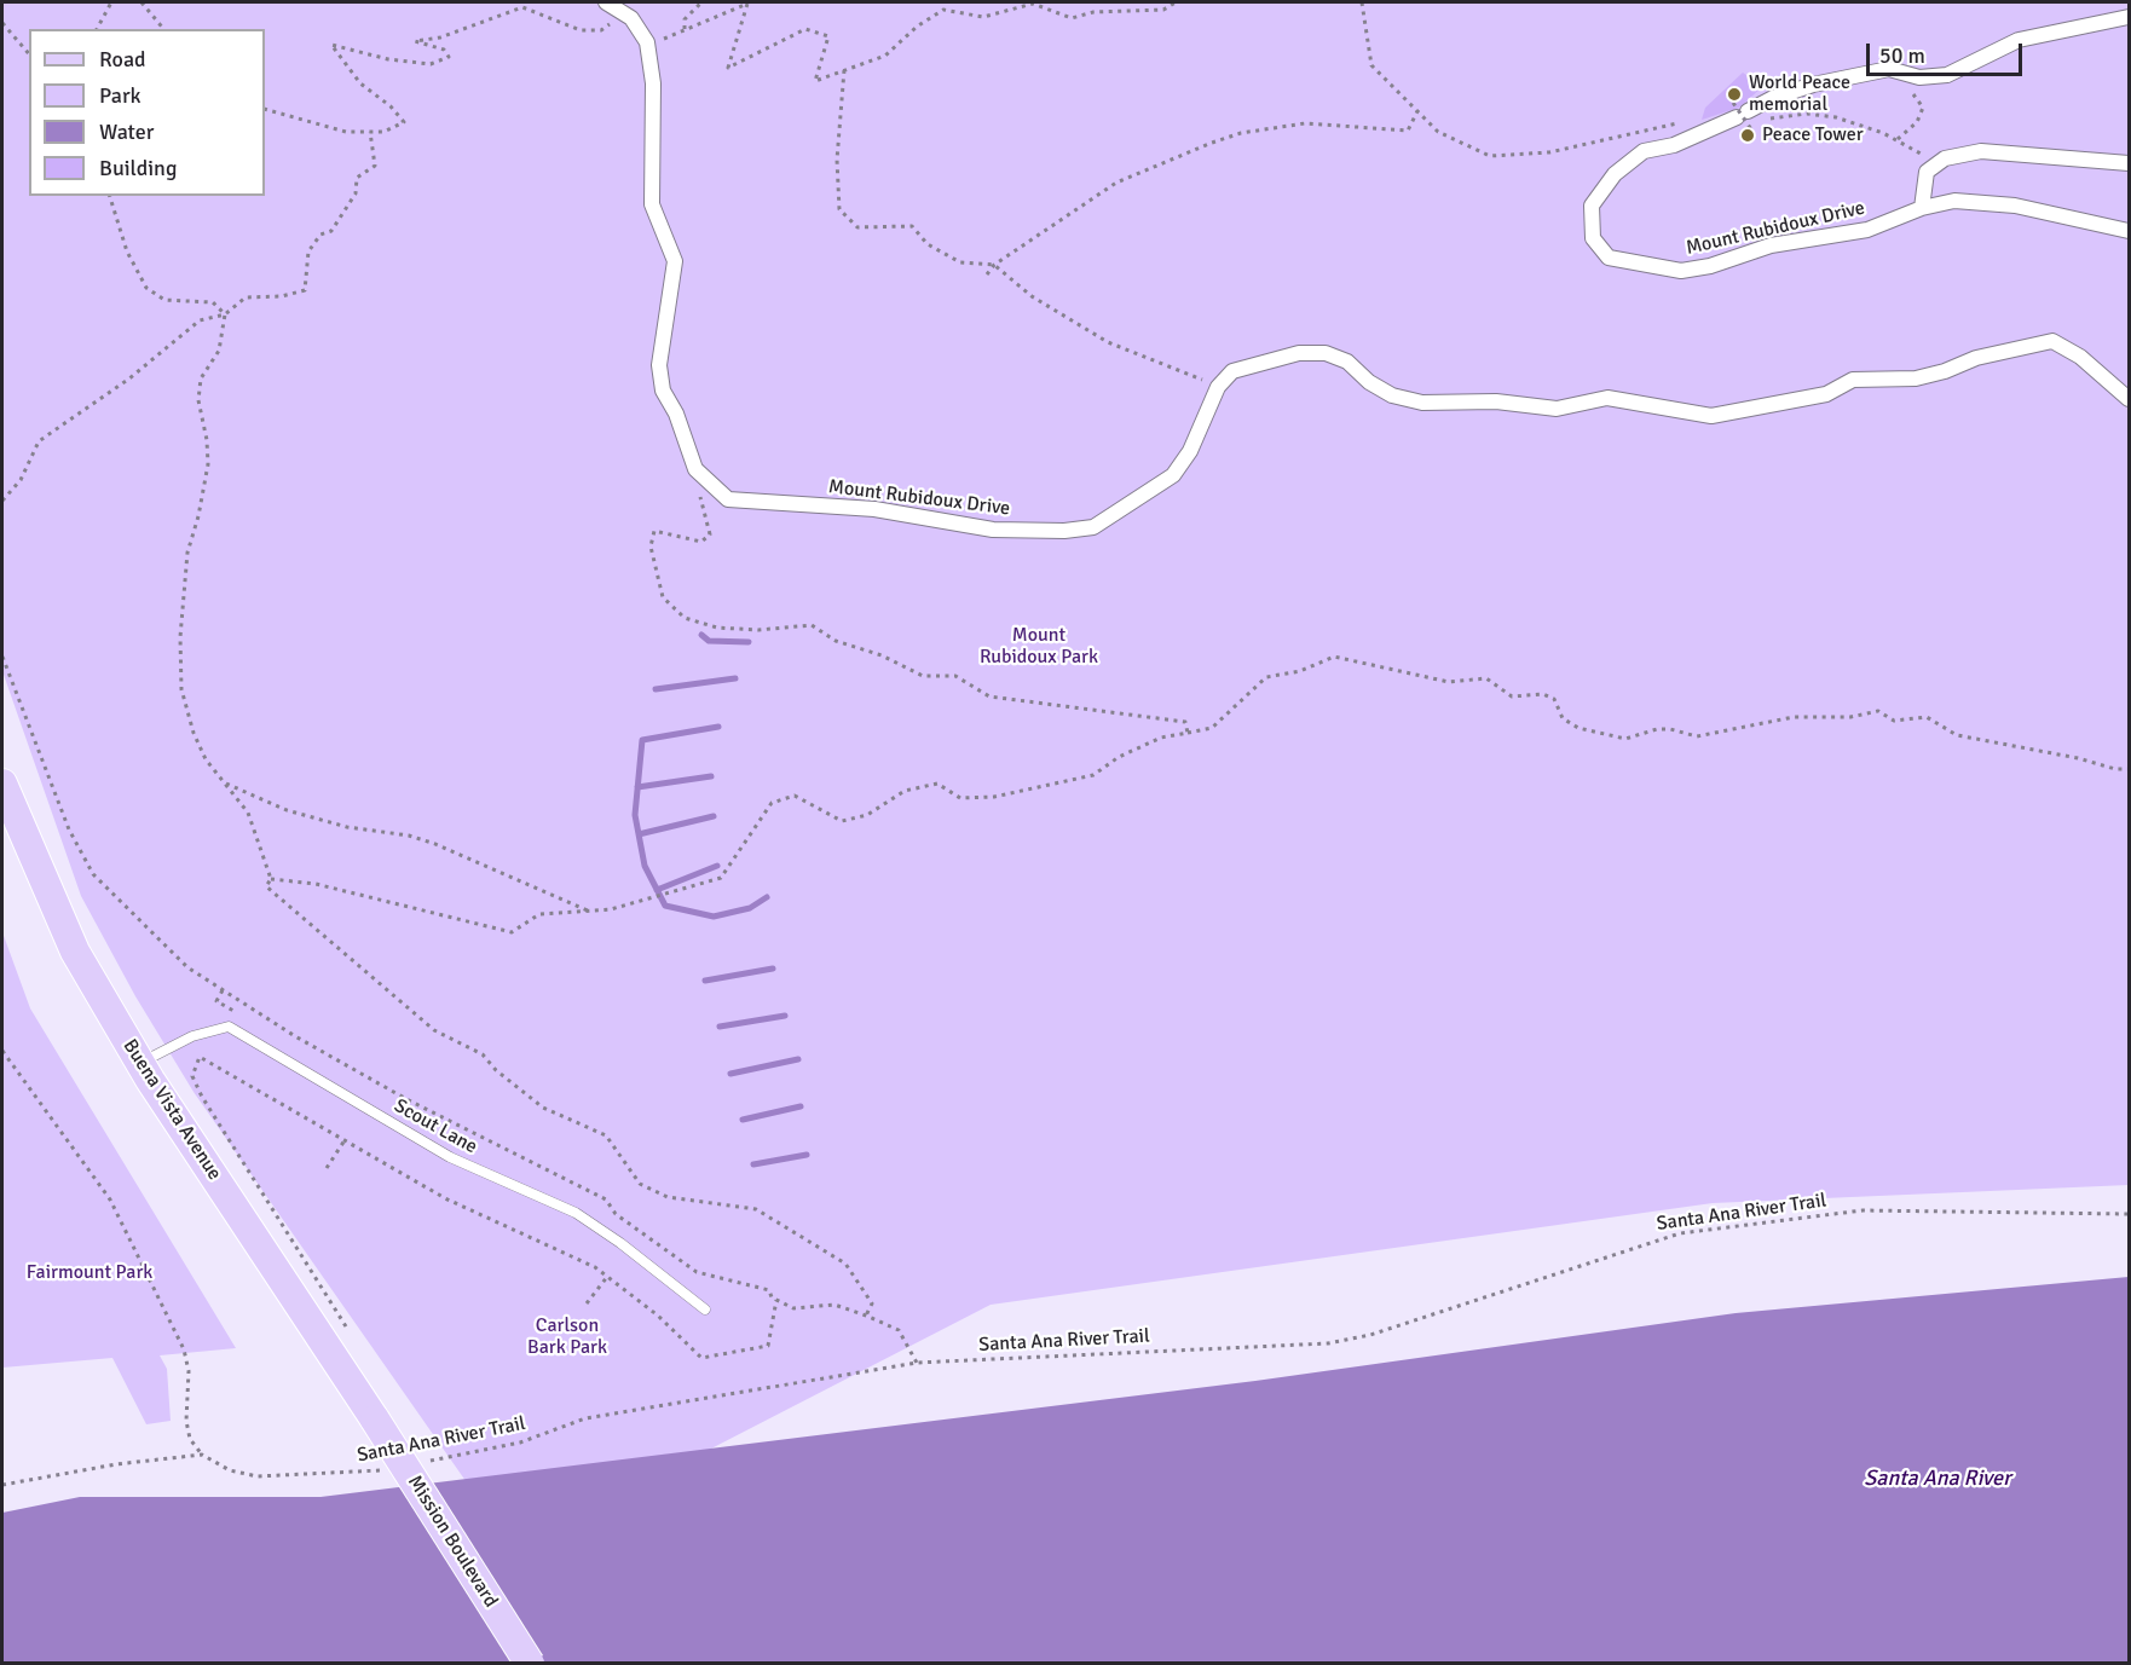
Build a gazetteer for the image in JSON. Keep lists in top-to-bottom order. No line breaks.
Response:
{"streets":{"main road":["Buena Vista Avenue","Mission Boulevard"],"street":["Mount Rubidoux Drive"],"lane":["Scout Lane"],"path":["Santa Ana River Trail"]},"crossings":[["Buena Vista Avenue","Mission Boulevard"]],"water":["Santa Ana River"],"parks":["Mount Rubidoux Park","Fairmount Park","Carlson Bark Park"],"places":["World Peace memorial","Peace Tower"],"legend":["Road","Park","Water","Building"],"scale_bar":"50 m"}
